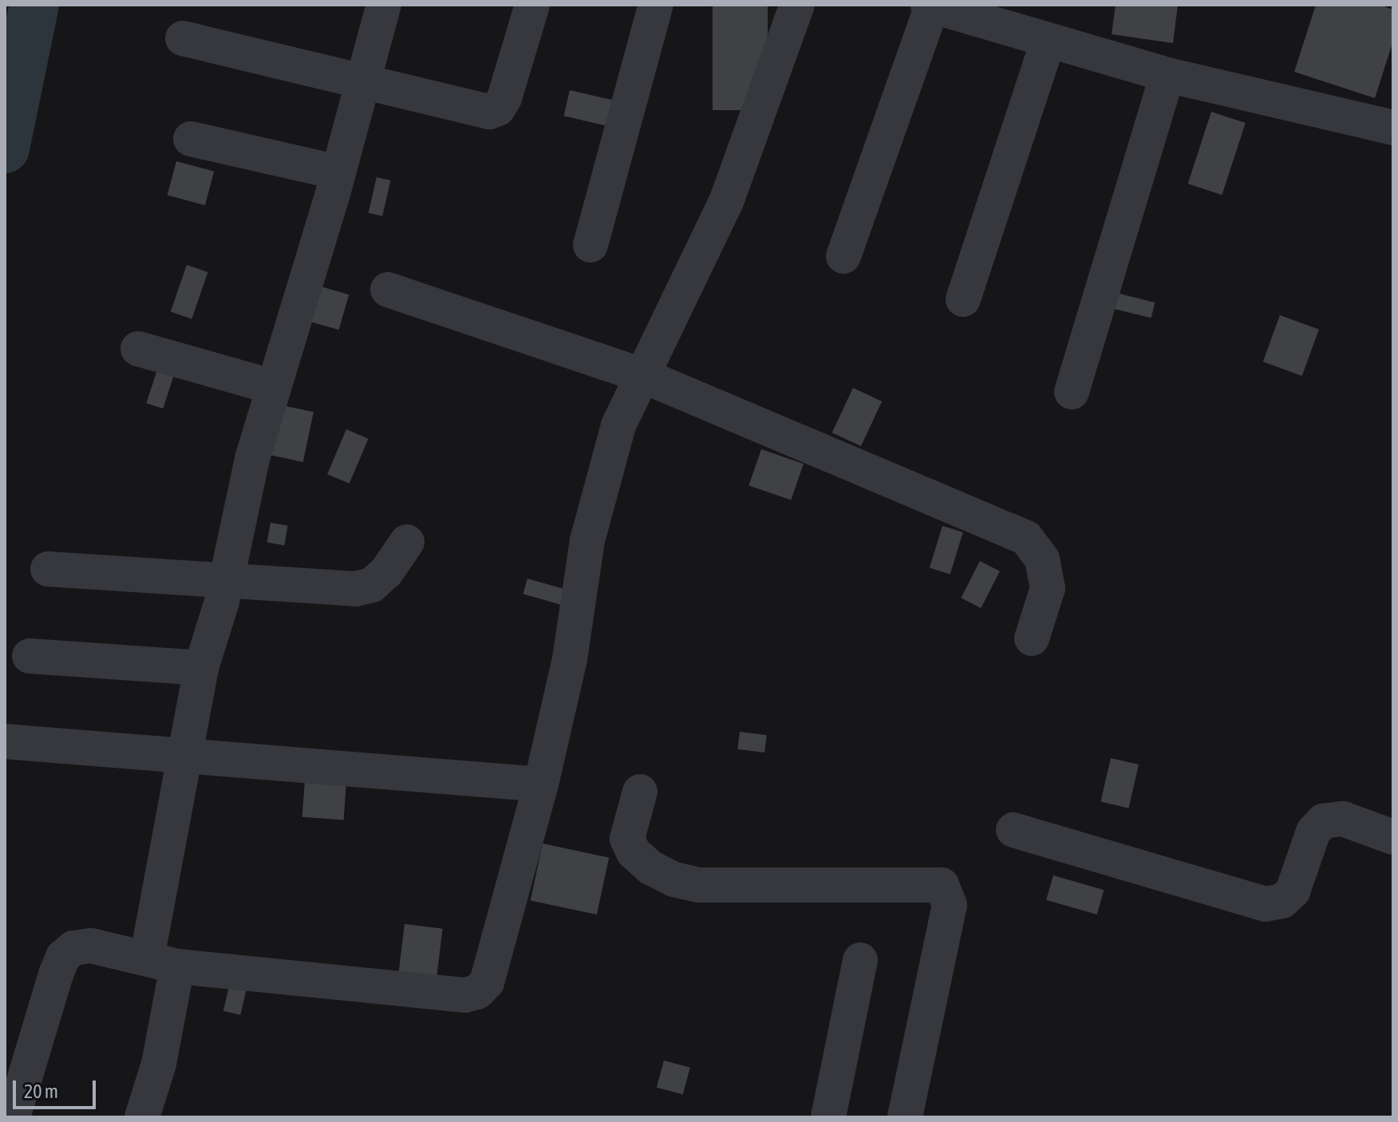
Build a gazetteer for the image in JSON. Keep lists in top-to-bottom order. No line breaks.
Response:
{"scale_bar":"20 m"}
